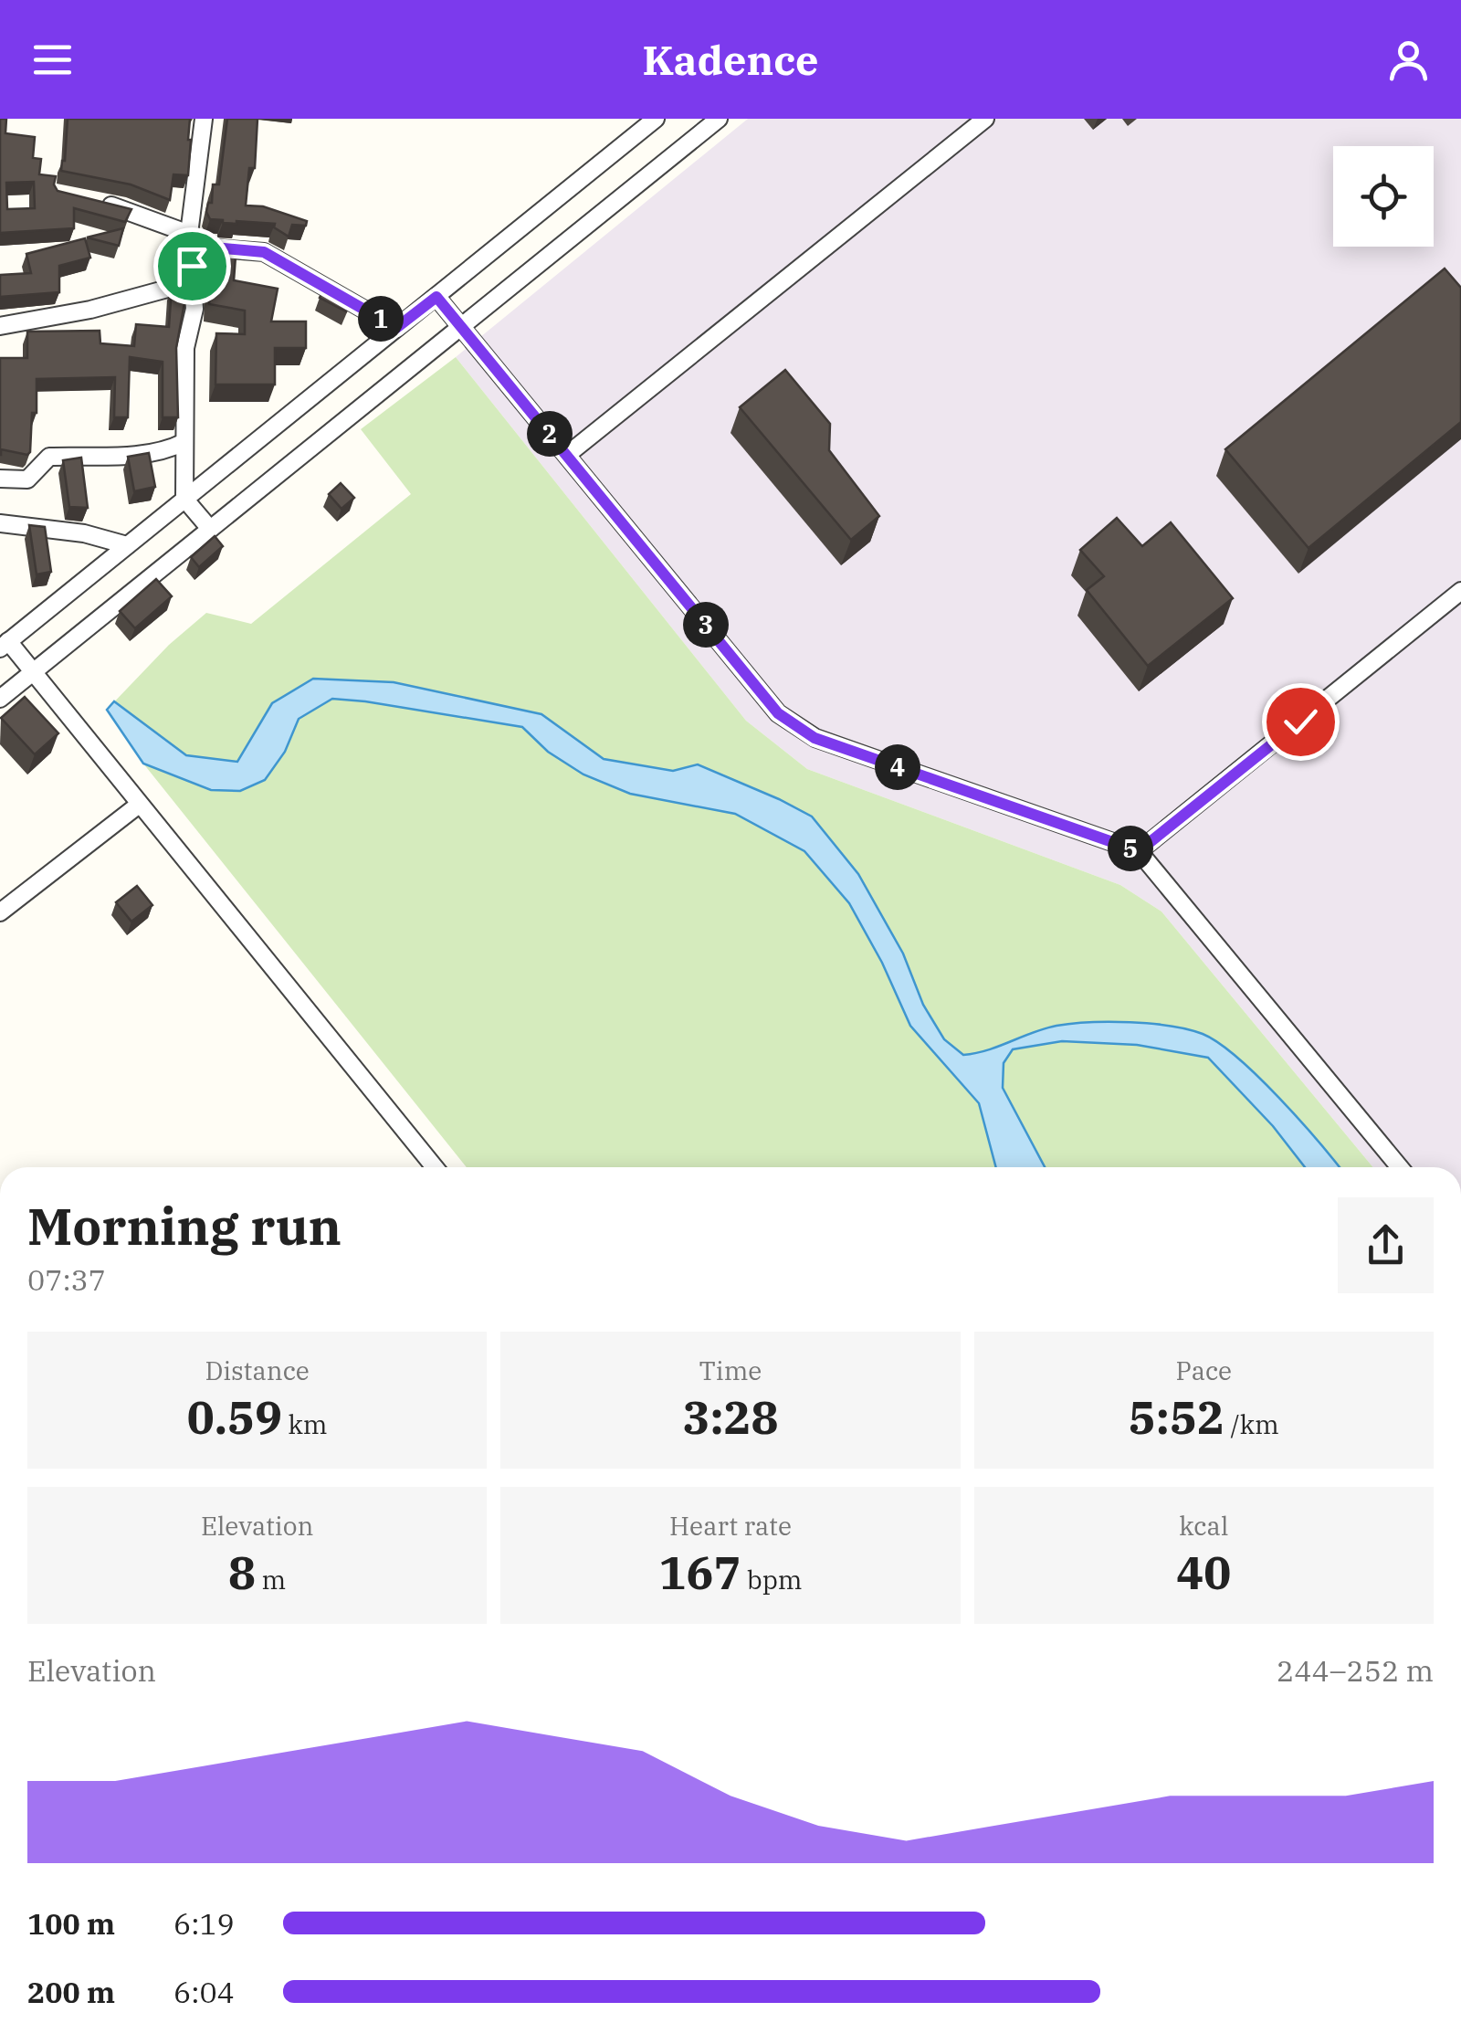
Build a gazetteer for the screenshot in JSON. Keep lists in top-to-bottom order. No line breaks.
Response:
{"page":{"header":"Kadence","pins":["1","2","3","4","5"],"heading":["Morning run","07:37"],"stats":[["Distance","0.59 km"],["Time","3:28"],["Pace","5:52 /km"],["Elevation","8 m"],["Heart rate","167 bpm"],["kcal","40"]],"chart":["Elevation","244–252 m"],"list":[{"name":"100 m","note":"6:19"},{"name":"200 m","note":"6:04"}]}}
